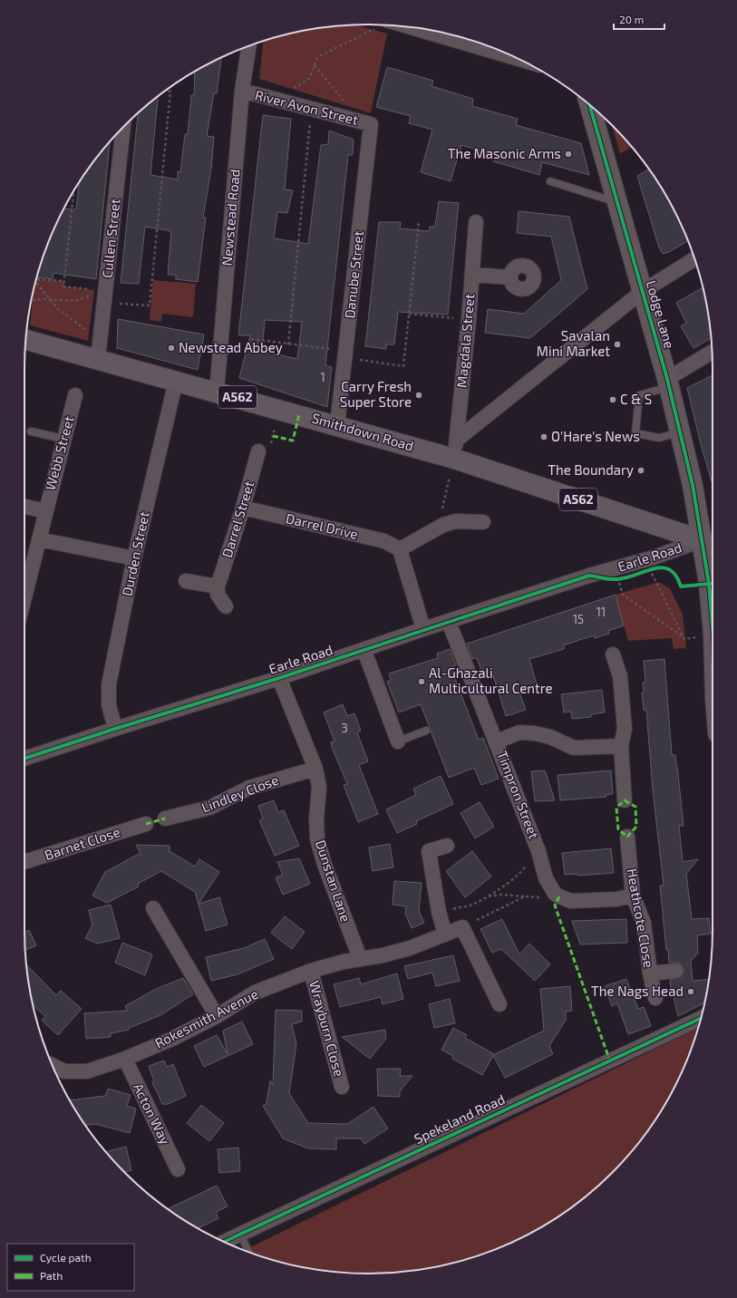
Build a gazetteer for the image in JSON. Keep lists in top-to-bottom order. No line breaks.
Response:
{"streets":{"highway":["A562","Smithdown Road"],"main road":["Lodge Lane"],"street":["River Avon Street","Newstead Road","Cullen Street","Danube Street","Magdala Street","Webb Street","Darrel Street","Darrel Drive","Durden Street","Earle Road","Lindley Close","Timpron Street","Barnet Close","Dunstan Lane","Heathcote Close","Rokesmith Avenue","Wrayburn Close","Acton Way","Spekeland Road"]},"crossings":[["River Avon Street","Newstead Road"],["River Avon Street","Danube Street"],["Newstead Road","Smithdown Road"],["Cullen Street","Smithdown Road"],["Danube Street","Smithdown Road"],["Lodge Lane","Smithdown Road"],["Lodge Lane","Earle Road"],["Magdala Street","Smithdown Road"],["Smithdown Road","Durden Street"],["Smithdown Road","Earle Road"],["Darrel Street","Darrel Drive"],["Durden Street","Earle Road"],["Earle Road","Timpron Street"],["Earle Road","Dunstan Lane"],["Lindley Close","Dunstan Lane"],["Dunstan Lane","Rokesmith Avenue"],["Rokesmith Avenue","Wrayburn Close"],["Rokesmith Avenue","Acton Way"]],"places":["The Masonic Arms","Savalan Mini Market","Newstead Abbey","Carry Fresh Super Store","C & S","O'Hare's News","The Boundary","Al-Ghazali Multicultural Centre","The Nags Head"],"house_numbers":["1","11","15","3"],"legend":["Cycle path","Path"],"scale_bar":"20 m"}
